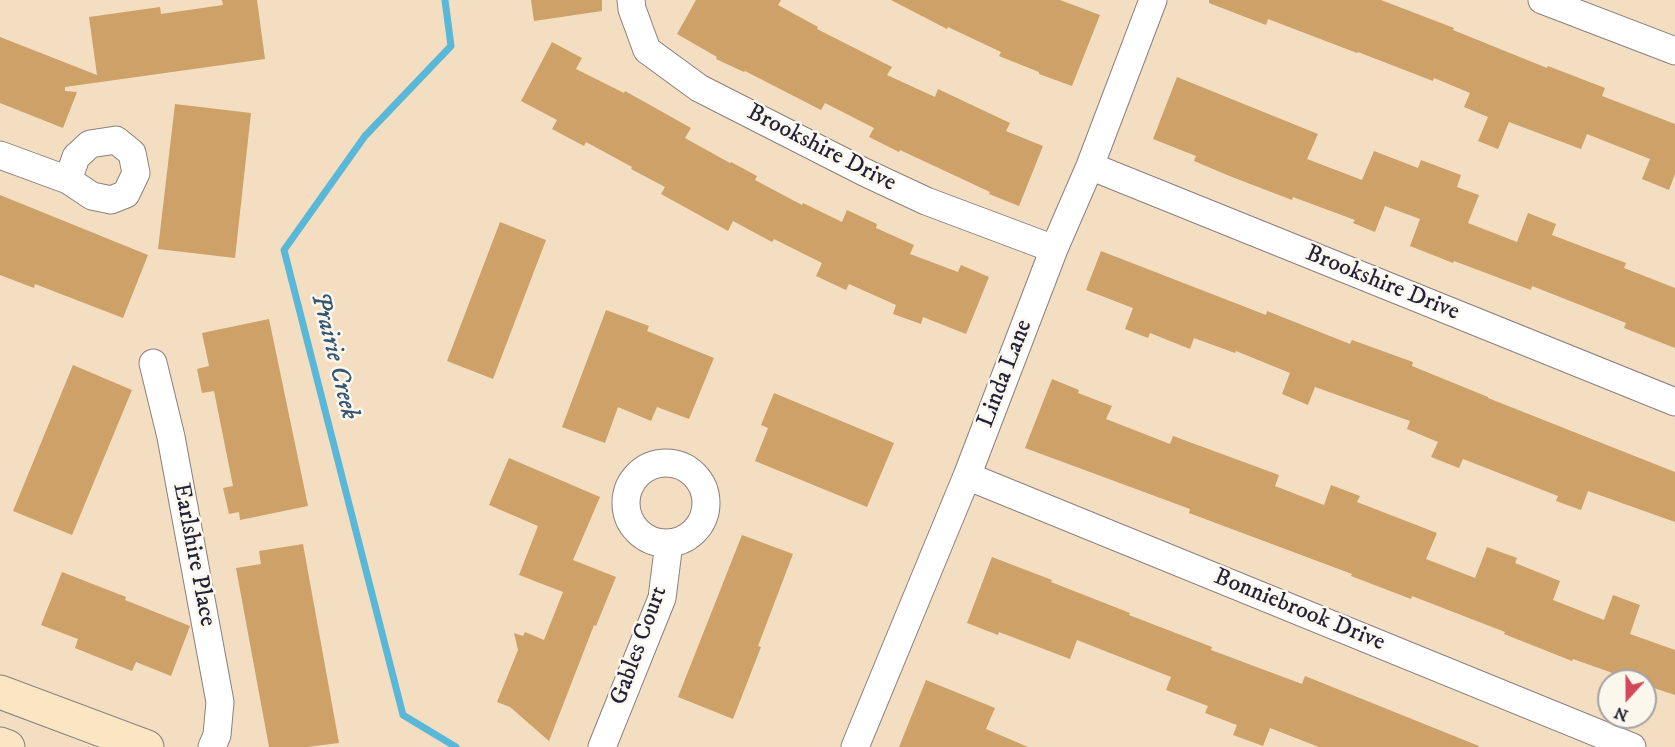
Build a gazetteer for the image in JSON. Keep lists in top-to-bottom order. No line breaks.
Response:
{"streets":{"street":["Brookshire Drive","Linda Lane","Earlshire Place","Bonniebrook Drive","Gables Court"]},"crossings":[["Brookshire Drive","Linda Lane"],["Linda Lane","Bonniebrook Drive"]],"water":["Prairie Creek"],"north":"bottom"}
